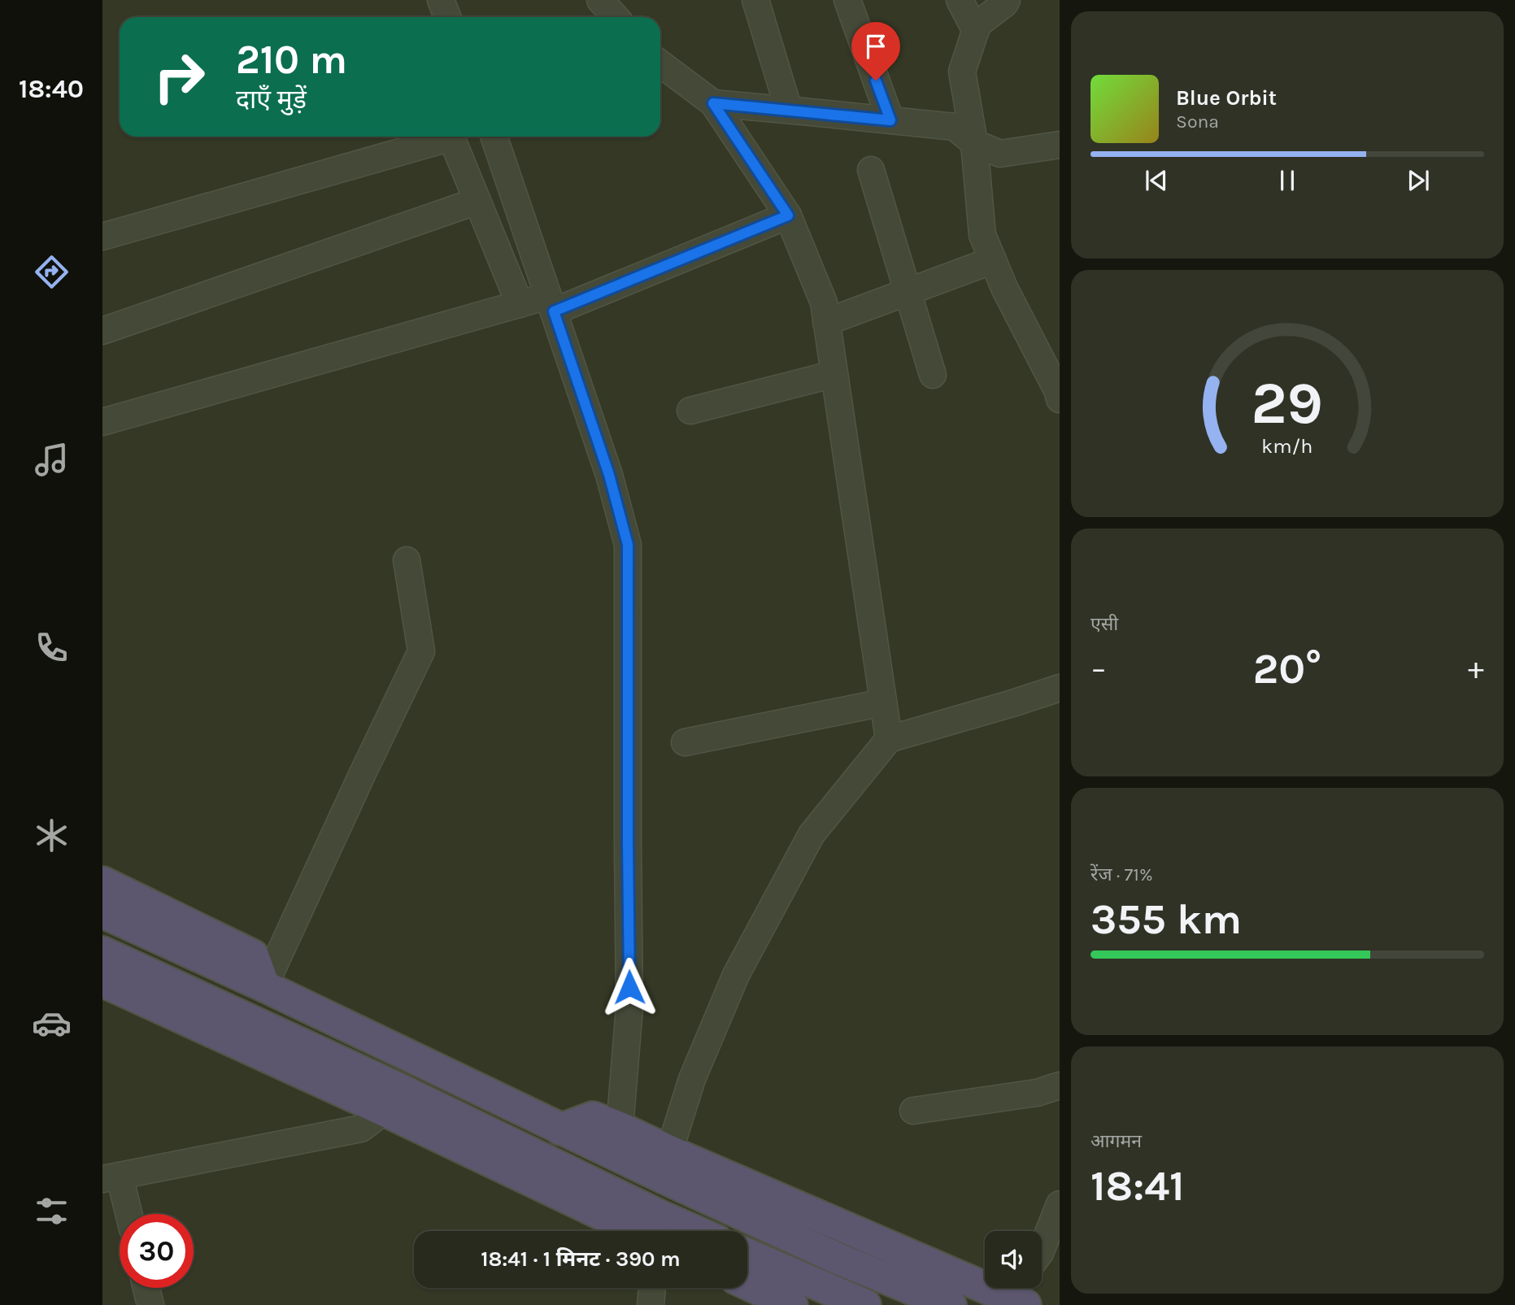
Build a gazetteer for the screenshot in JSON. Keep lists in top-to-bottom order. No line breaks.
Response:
{"page":{"tabs":"18:40","turn":["210 m","दाएँ मुड़ें"],"song":["Blue Orbit","Sona"],"tile":["एसी",["रेंज · 71%","355 km"],["आगमन","18:41"]],"heat":["−","20°","+"],"limit":"30","trip":"18:41 · 1 मिनट · 390 m","gauge":["29","km/h"]}}
